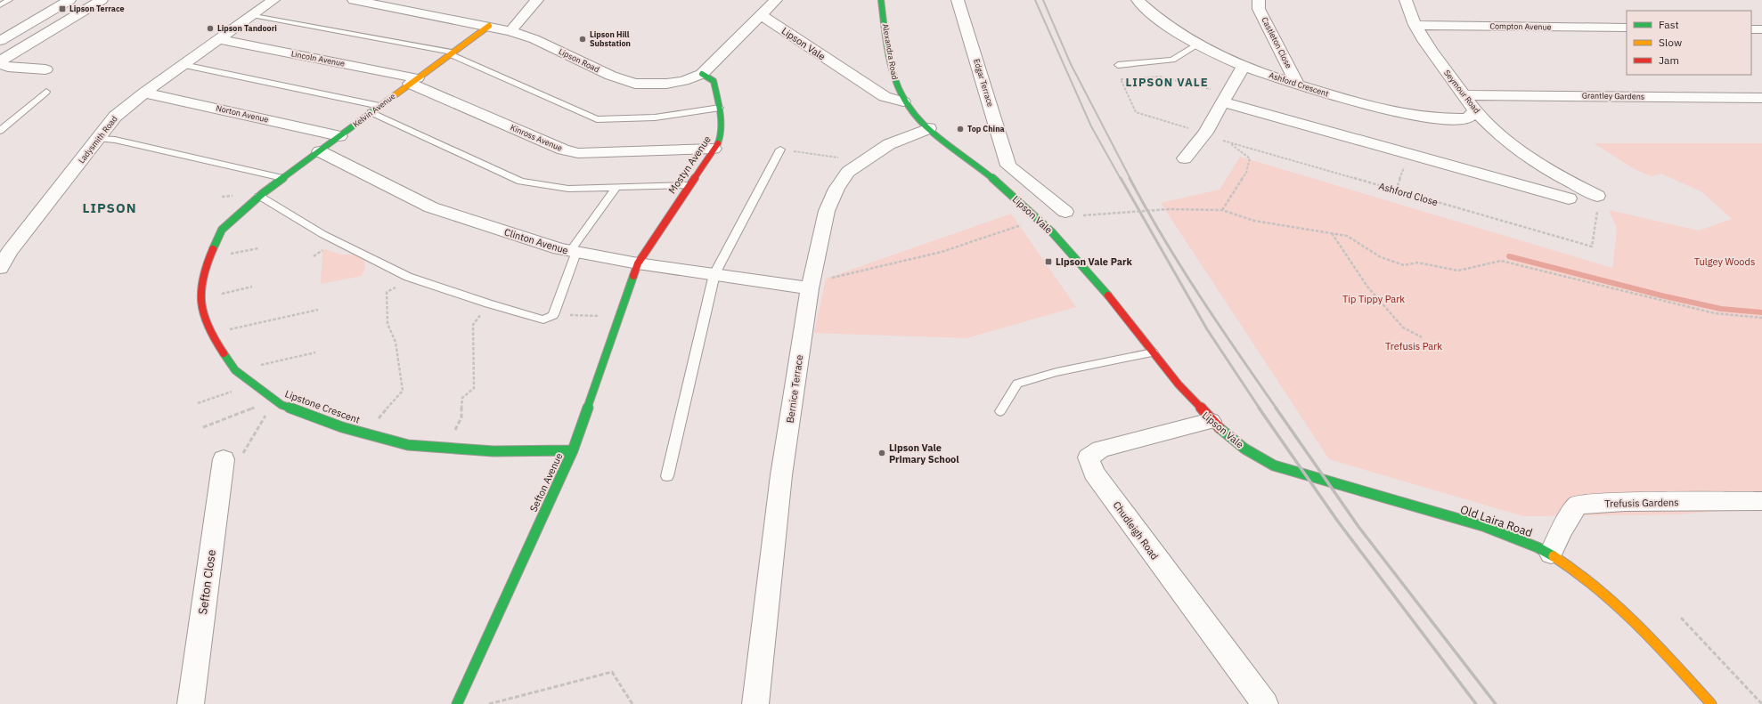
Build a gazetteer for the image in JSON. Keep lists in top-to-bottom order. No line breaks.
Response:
{"streets":{"street":["Compton Avenue","Castleton Close","Lipson Vale","Alexandra Road","Lincoln Avenue","Lipson Road","Edgar Terrace","Ashford Crescent","Seymour Road","Grantley Gardens","Kelvin Avenue","Norton Avenue","Kinross Avenue","Ladysmith Road","Mostyn Avenue","Clinton Avenue","Bernice Terrace","Lipstone Crescent","Sefton Avenue","Trefusis Gardens","Old Laira Road","Chudleigh Road","Sefton Close"],"path":["Ashford Close"]},"crossings":[["Compton Avenue","Seymour Road"],["Castleton Close","Ashford Crescent"],["Lipson Vale","Alexandra Road"],["Lipson Vale","Lipson Road"],["Lipson Vale","Bernice Terrace"],["Lipson Vale","Old Laira Road"],["Lipson Vale","Chudleigh Road"],["Lincoln Avenue","Kelvin Avenue"],["Lincoln Avenue","Kinross Avenue"],["Lincoln Avenue","Ladysmith Road"],["Lipson Road","Kelvin Avenue"],["Lipson Road","Mostyn Avenue"],["Ashford Crescent","Seymour Road"],["Seymour Road","Grantley Gardens"],["Seymour Road","Ashford Close"],["Kelvin Avenue","Norton Avenue"],["Kelvin Avenue","Kinross Avenue"],["Kelvin Avenue","Clinton Avenue"],["Kelvin Avenue","Lipstone Crescent"],["Norton Avenue","Ladysmith Road"],["Kinross Avenue","Mostyn Avenue"],["Mostyn Avenue","Clinton Avenue"],["Mostyn Avenue","Sefton Avenue"],["Clinton Avenue","Bernice Terrace"],["Clinton Avenue","Sefton Avenue"],["Lipstone Crescent","Sefton Avenue"],["Trefusis Gardens","Old Laira Road"]],"districts":["LIPSON VALE","LIPSON"],"parks":["Tulgey Woods","Tip Tippy Park","Trefusis Park"],"places":{"transit":["Lipson Terrace","Lipson Vale Park"],"other":["Lipson Tandoori","Lipson Hill Substation","Top China","Lipson Vale Primary School"]},"legend":["Fast","Slow","Jam"]}
